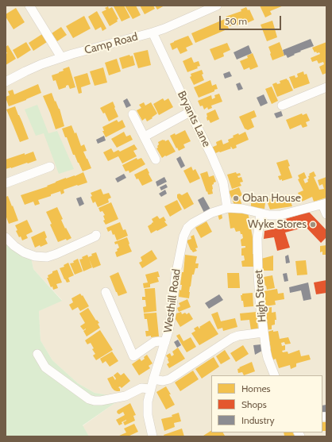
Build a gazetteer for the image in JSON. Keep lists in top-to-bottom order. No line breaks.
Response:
{"streets":{"street":["Camp Road","Bryants Lane","High Street","Westhill Road"]},"crossings":[["Camp Road","Bryants Lane"],["Bryants Lane","Westhill Road"]],"places":["Oban House","Wyke Stores"],"legend":["Homes","Shops","Industry"],"scale_bar":"50 m"}
